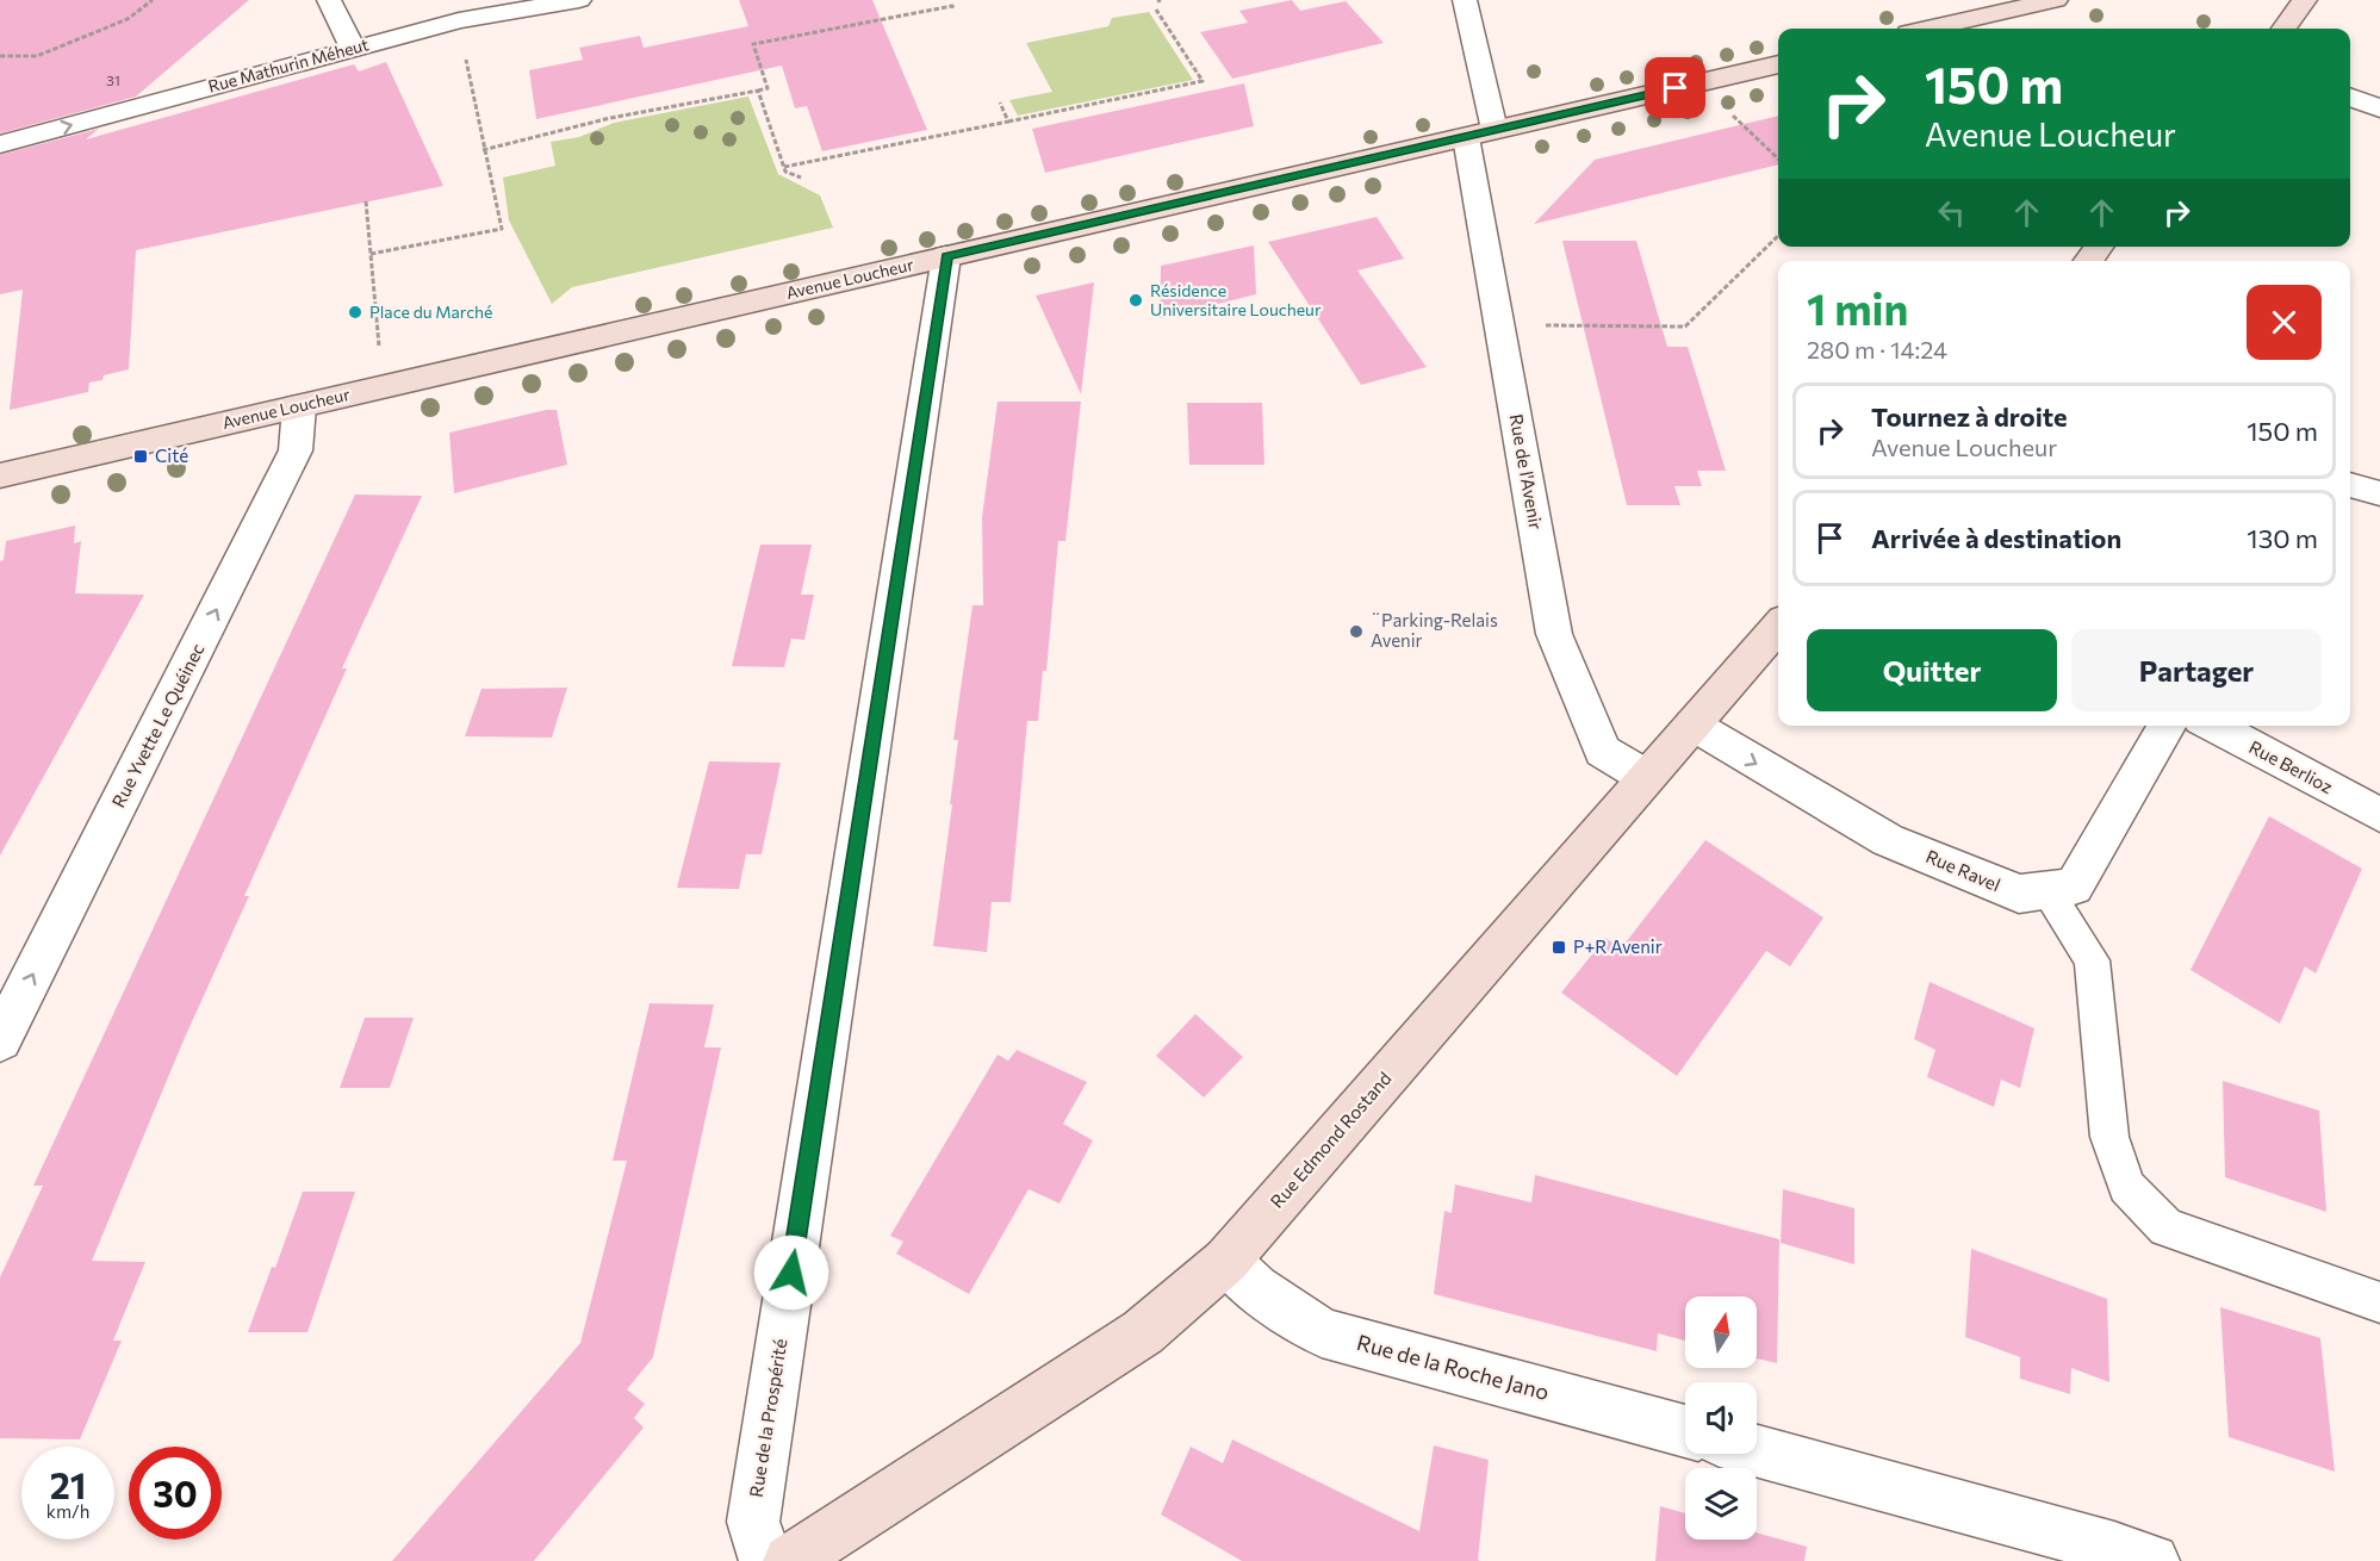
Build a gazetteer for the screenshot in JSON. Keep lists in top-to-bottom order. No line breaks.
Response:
{"streets":{"street":["Rue Mathurin Méheut","Avenue Loucheur","Rue de l'Avenir","Rue Yvette Le Quéinec","Rue Berlioz","Rue Ravel","Rue Edmond Rostand","Rue de la Roche Jano","Rue de la Prospérité"]},"crossings":[["Avenue Loucheur","Rue de l'Avenir"],["Avenue Loucheur","Rue Yvette Le Quéinec"],["Avenue Loucheur","Rue de la Prospérité"],["Rue de l'Avenir","Rue Edmond Rostand"],["Rue Ravel","Rue Edmond Rostand"],["Rue Edmond Rostand","Rue de la Roche Jano"]],"one_way":["Rue Mathurin Méheut","Rue Yvette Le Quéinec","Rue Ravel"],"places":{"other":["Résidence Universitaire Loucheur","Place du Marché","¨Parking-Relais Avenir"],"transit":["Cité","P+R Avenir"]},"house_numbers":["31"],"north":"top","page":{"turn":["150 m","Avenue Loucheur"],"heading":["1 min","280 m · 14:24"],"list":[{"name":"Tournez à droite","note":"Avenue Loucheur","value":"150 m"},{"name":"Arrivée à destination","value":"130 m"}],"buttons":["Quitter","Partager"],"speed":"21 km/h","limit":"30"}}
